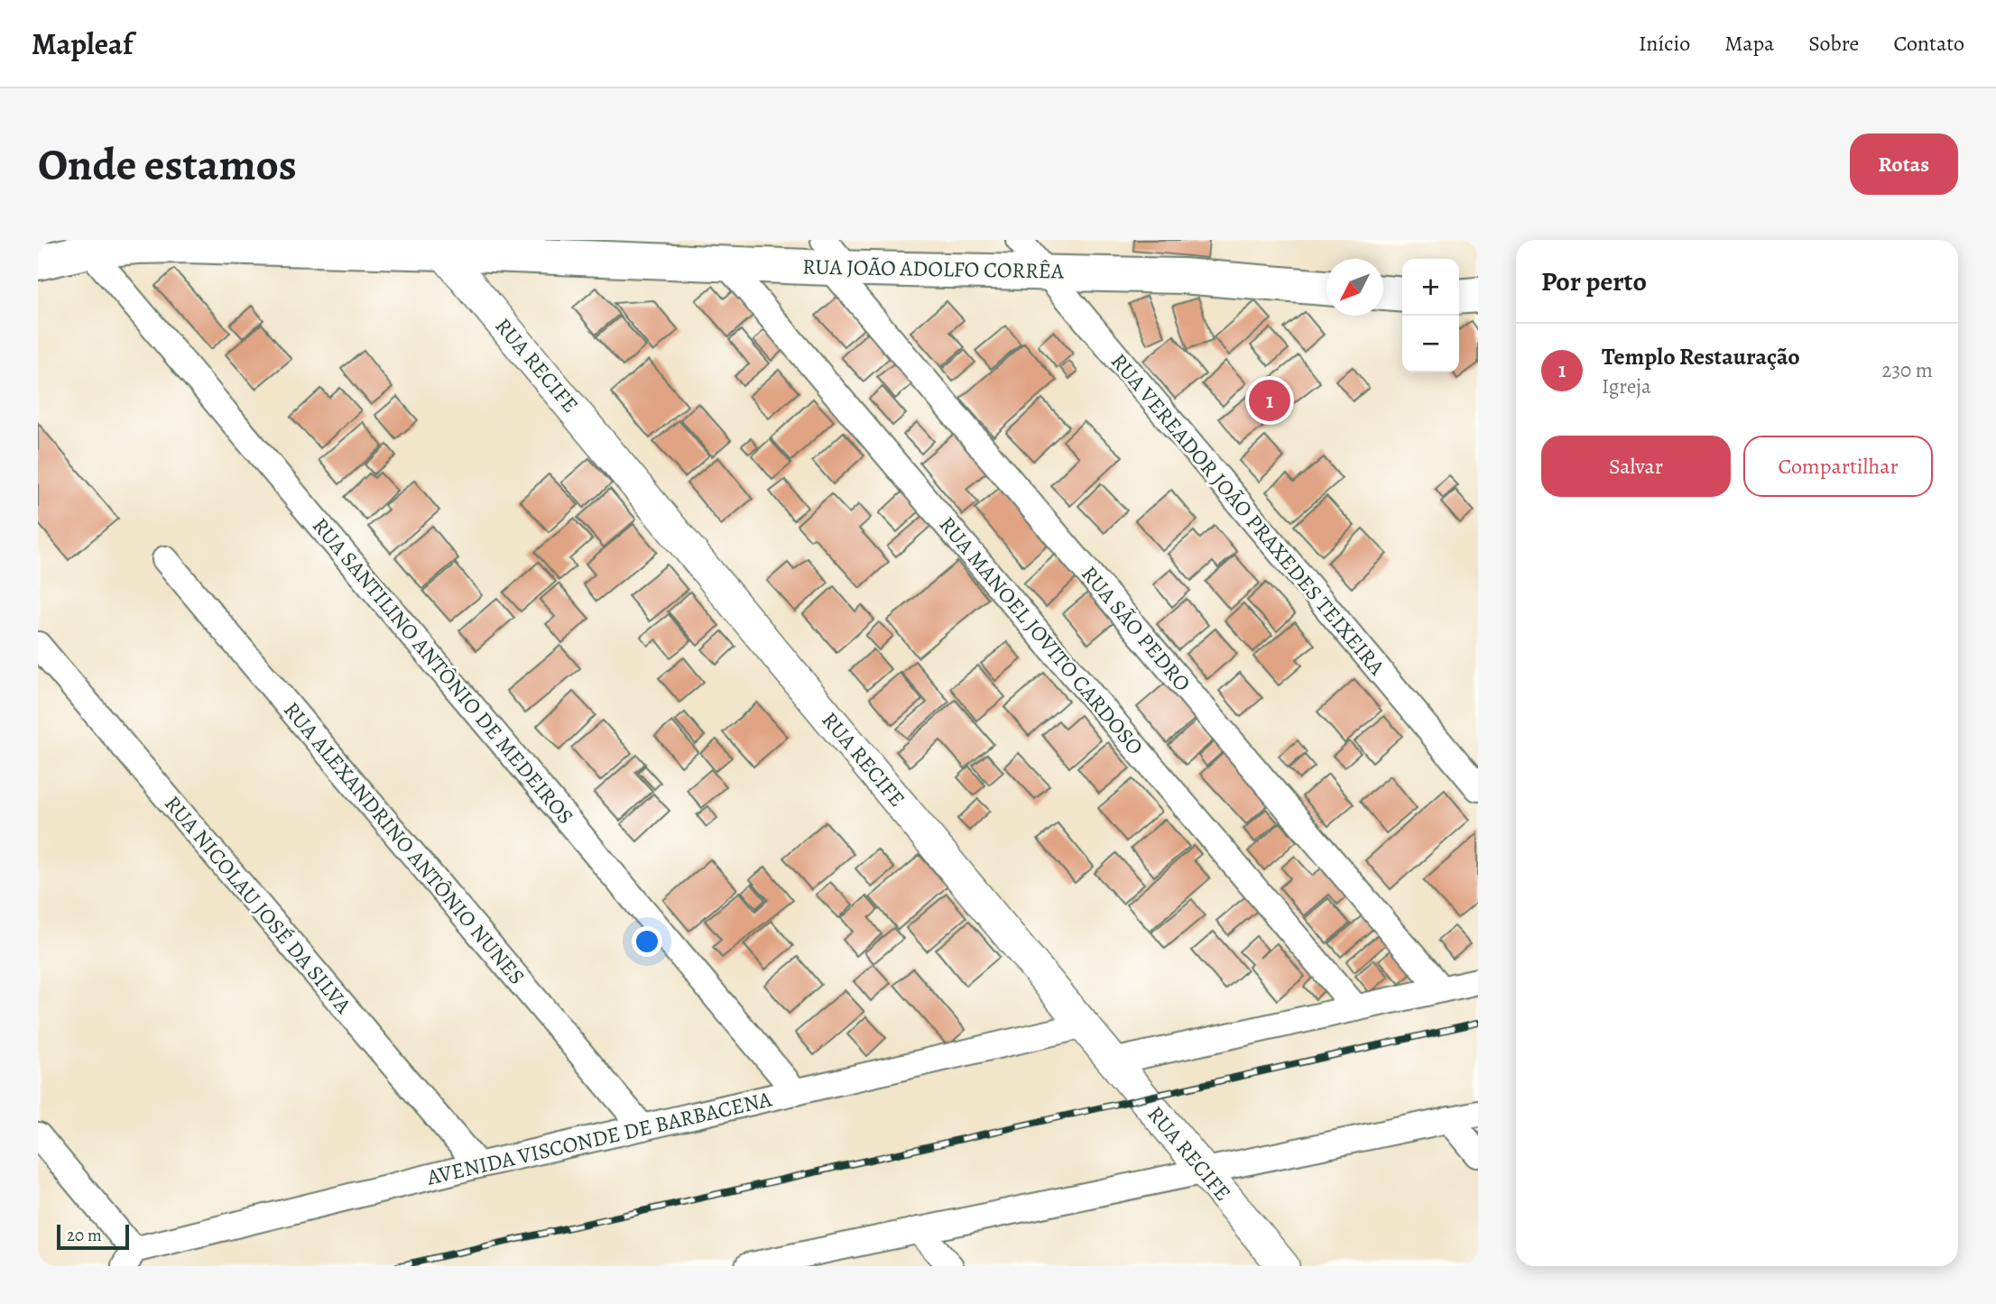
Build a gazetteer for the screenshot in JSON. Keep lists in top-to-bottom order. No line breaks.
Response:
{"streets":{"main road":["RUA JOÃO ADOLFO CORRÊA"],"street":["RUA RECIFE","RUA VEREADOR JOÃO PRAXEDES TEIXEIRA","RUA SÃO PEDRO","RUA MANOEL JOVITO CARDOSO","RUA SANTILINO ANTÔNIO DE MEDEIROS","RUA ALEXANDRINO ANTÔNIO NUNES","RUA NICOLAU JOSÉ DA SILVA","AVENIDA VISCONDE DE BARBACENA"]},"crossings":[["RUA JOÃO ADOLFO CORRÊA","RUA RECIFE"],["RUA JOÃO ADOLFO CORRÊA","RUA VEREADOR JOÃO PRAXEDES TEIXEIRA"],["RUA JOÃO ADOLFO CORRÊA","RUA SÃO PEDRO"],["RUA JOÃO ADOLFO CORRÊA","RUA MANOEL JOVITO CARDOSO"],["RUA JOÃO ADOLFO CORRÊA","RUA SANTILINO ANTÔNIO DE MEDEIROS"],["RUA RECIFE","AVENIDA VISCONDE DE BARBACENA"],["RUA SANTILINO ANTÔNIO DE MEDEIROS","AVENIDA VISCONDE DE BARBACENA"],["RUA ALEXANDRINO ANTÔNIO NUNES","AVENIDA VISCONDE DE BARBACENA"],["RUA NICOLAU JOSÉ DA SILVA","AVENIDA VISCONDE DE BARBACENA"]],"scale_bar":"20 m","north":"bottom left","page":{"header":"Mapleaf","nav":["Início","Mapa","Sobre","Contato"],"buttons":["Rotas",["Salvar","Compartilhar"]],"title":"Onde estamos","heading":"Por perto","map_buttons":["+","−"],"list":[{"mark":"1","name":"Templo Restauração","note":"Igreja","value":"230 m"}],"pins":"1","scale":"20 m"}}
